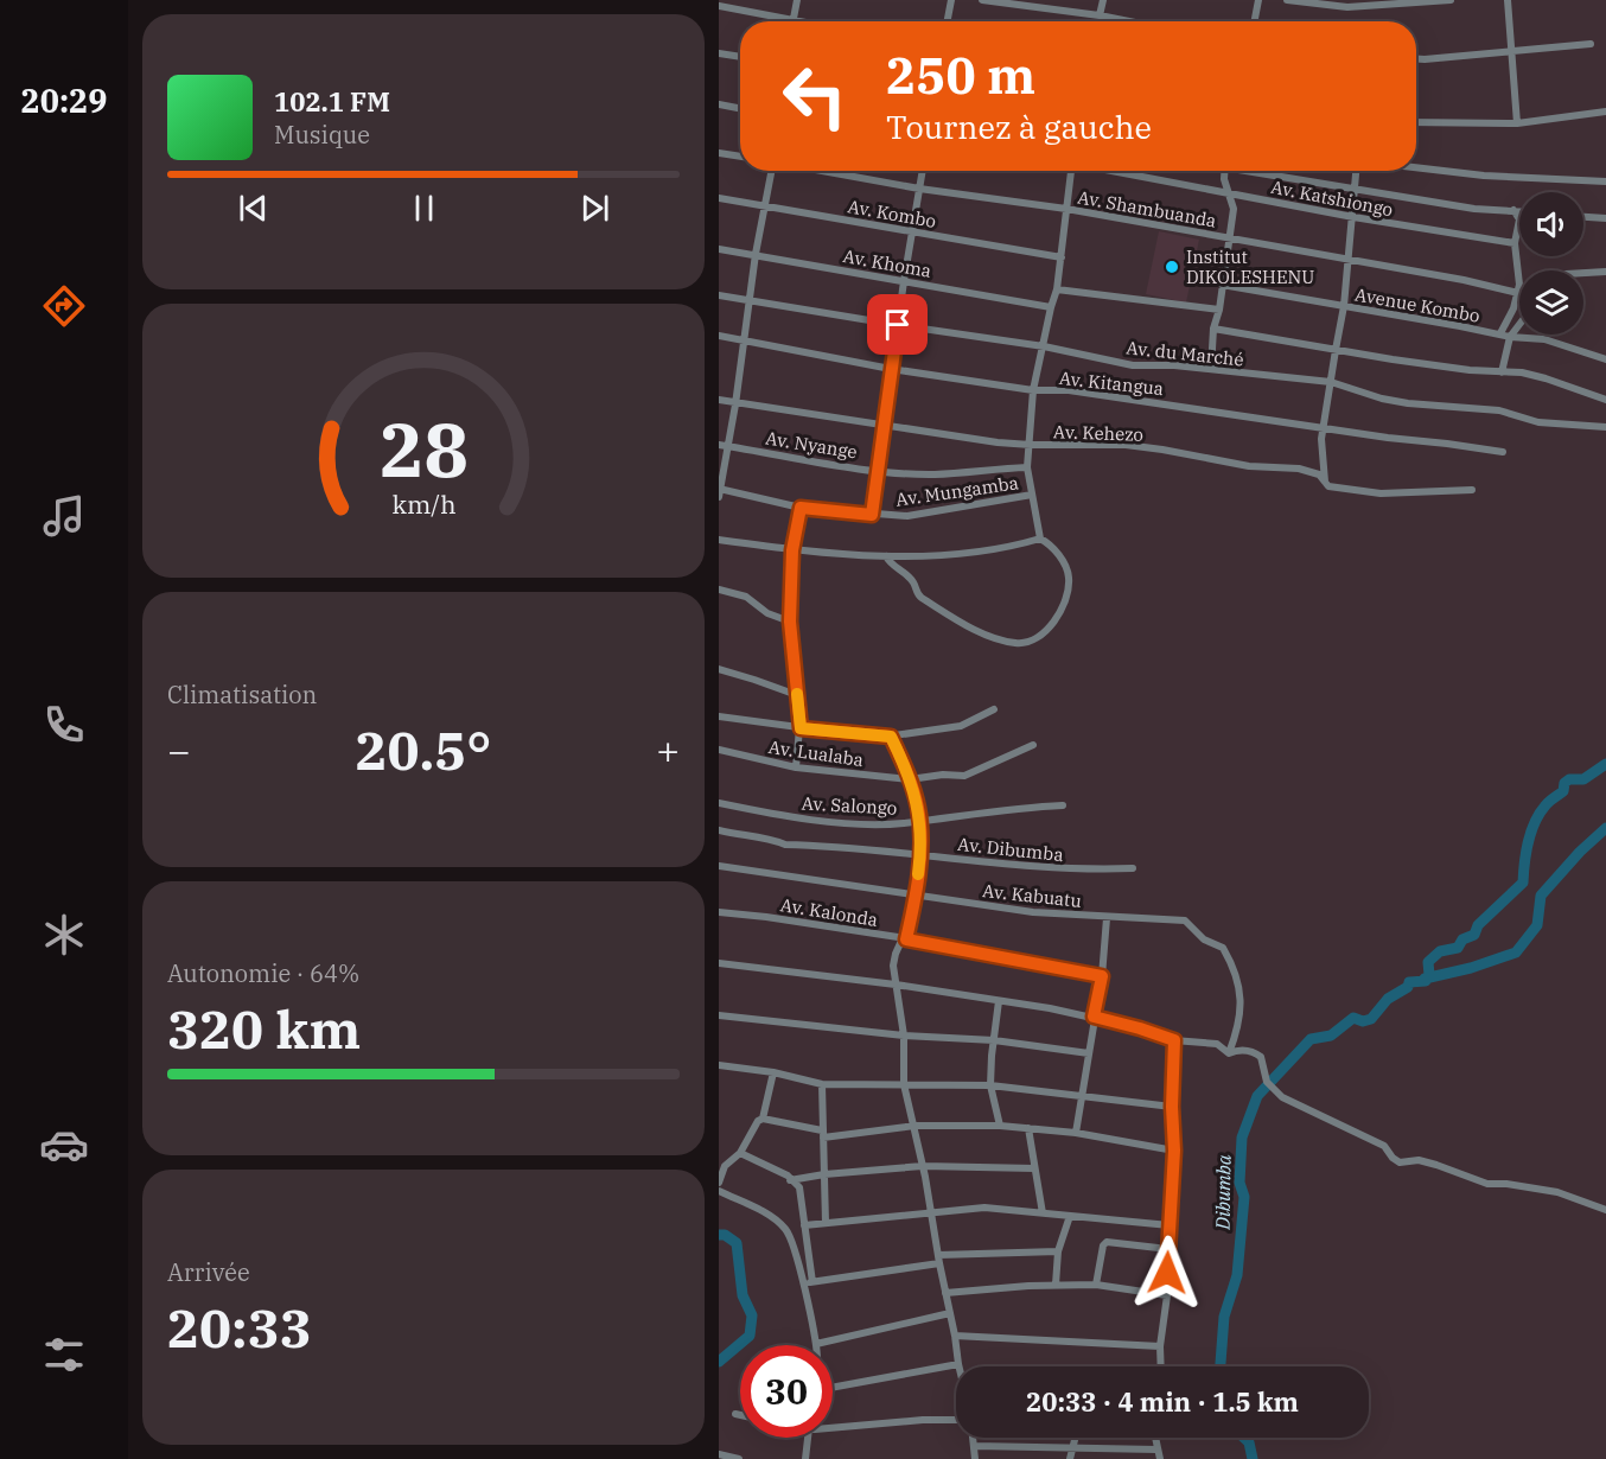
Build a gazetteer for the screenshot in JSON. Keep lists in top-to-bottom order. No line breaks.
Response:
{"streets":{"street":["Av. Katshiongo","Av. Shambuanda","Av. Kombo","Av. Khoma","Avenue Kombo","Av. du Marché","Av. Kitangua","Av. Kehezo","Av. Nyange","Av. Mungamba","Av. Lualaba","Av. Salongo","Av. Dibumba","Av. Kabuatu","Av. Kalonda"]},"water":["Dibumba"],"places":["Institut DIKOLESHENU"],"page":{"tabs":"20:29","turn":["250 m","Tournez à gauche"],"song":["102.1 FM","Musique"],"tile":["Climatisation",["Autonomie · 64%","320 km"],["Arrivée","20:33"]],"heat":["−","20.5°","+"],"limit":"30","trip":"20:33 · 4 min · 1.5 km","gauge":["28","km/h"]}}
